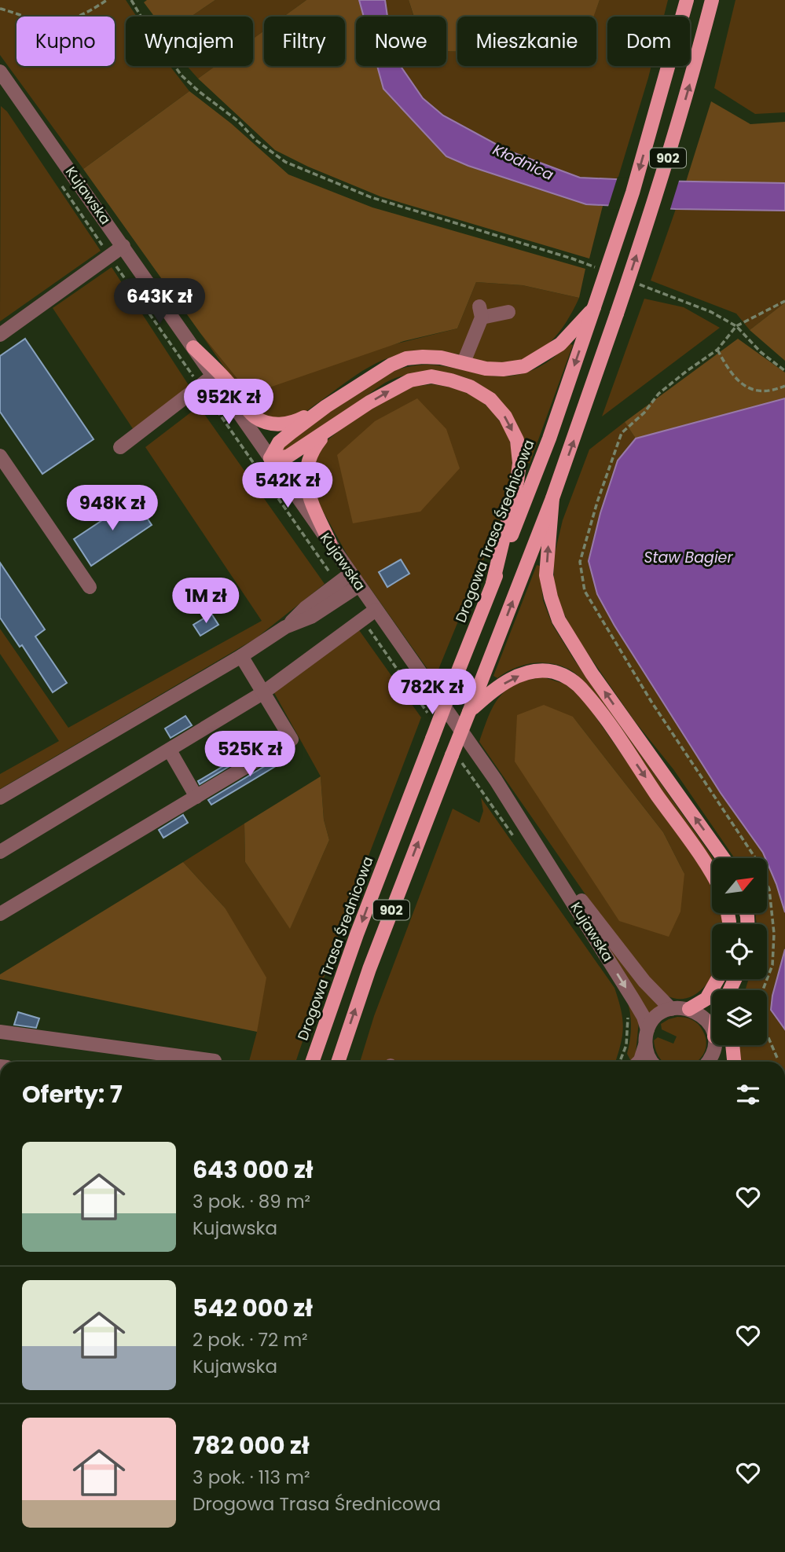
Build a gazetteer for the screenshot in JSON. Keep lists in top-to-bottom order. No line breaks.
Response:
{"streets":{"main road":["902","Drogowa Trasa Średnicowa"],"street":["Kujawska"]},"water":["Kłodnica","Staw Bagier"],"north":"top right","page":{"chip":["Kupno","Wynajem","Filtry","Nowe","Mieszkanie","Dom"],"price":["643K zł","952K zł","542K zł","948K zł","1M zł","782K zł","525K zł"],"heading":"Oferty: 7","list":[{"name":"643 000 zł","note":"3 pok. · 89 m² · Kujawska"},{"name":"542 000 zł","note":"2 pok. · 72 m² · Kujawska"},{"name":"782 000 zł","note":"3 pok. · 113 m² · Drogowa Trasa Średnicowa"}]}}
